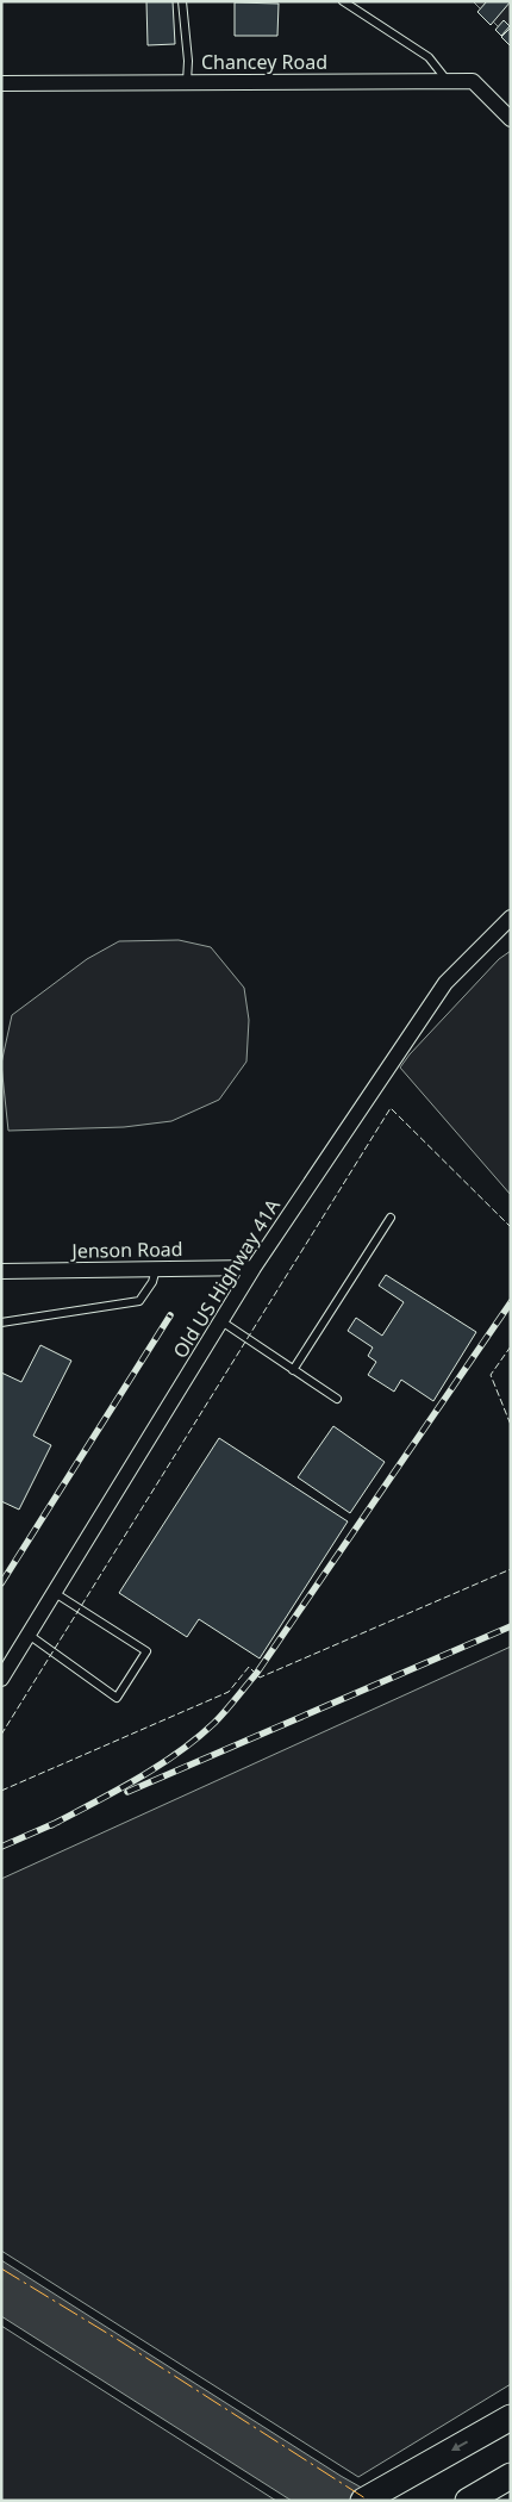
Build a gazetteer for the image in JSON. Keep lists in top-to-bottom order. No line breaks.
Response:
{"streets":{"street":["Chancey Road","Jenson Road","Old US Highway 41A"]},"crossings":[["Jenson Road","Old US Highway 41A"]]}
